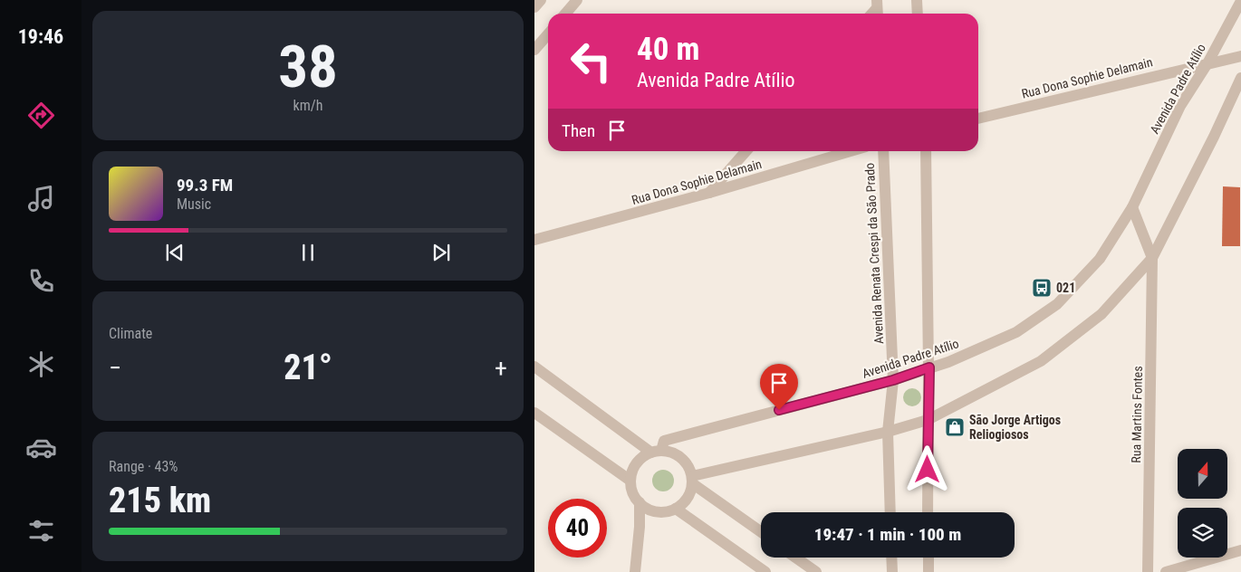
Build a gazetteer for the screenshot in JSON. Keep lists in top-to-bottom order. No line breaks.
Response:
{"streets":{"street":["Rua Dona Sophie Delamain","Avenida Padre Atílio","Avenida Renata Crespi da São Prado","Rua Martins Fontes"]},"crossings":[["Rua Dona Sophie Delamain","Avenida Padre Atílio"],["Avenida Padre Atílio","Avenida Renata Crespi da São Prado"]],"places":{"bus stop":["021"],"shop":["São Jorge Artigos Reliogiosos"]},"north":"top","page":{"tabs":"19:46","tile":[["38","km/h"],"Climate",["Range · 43%","215 km"]],"turn":["40 m","Avenida Padre Atílio"],"then":"Then","song":["99.3 FM","Music"],"heat":["−","21°","+"],"limit":"40","trip":"19:47 · 1 min · 100 m"}}
